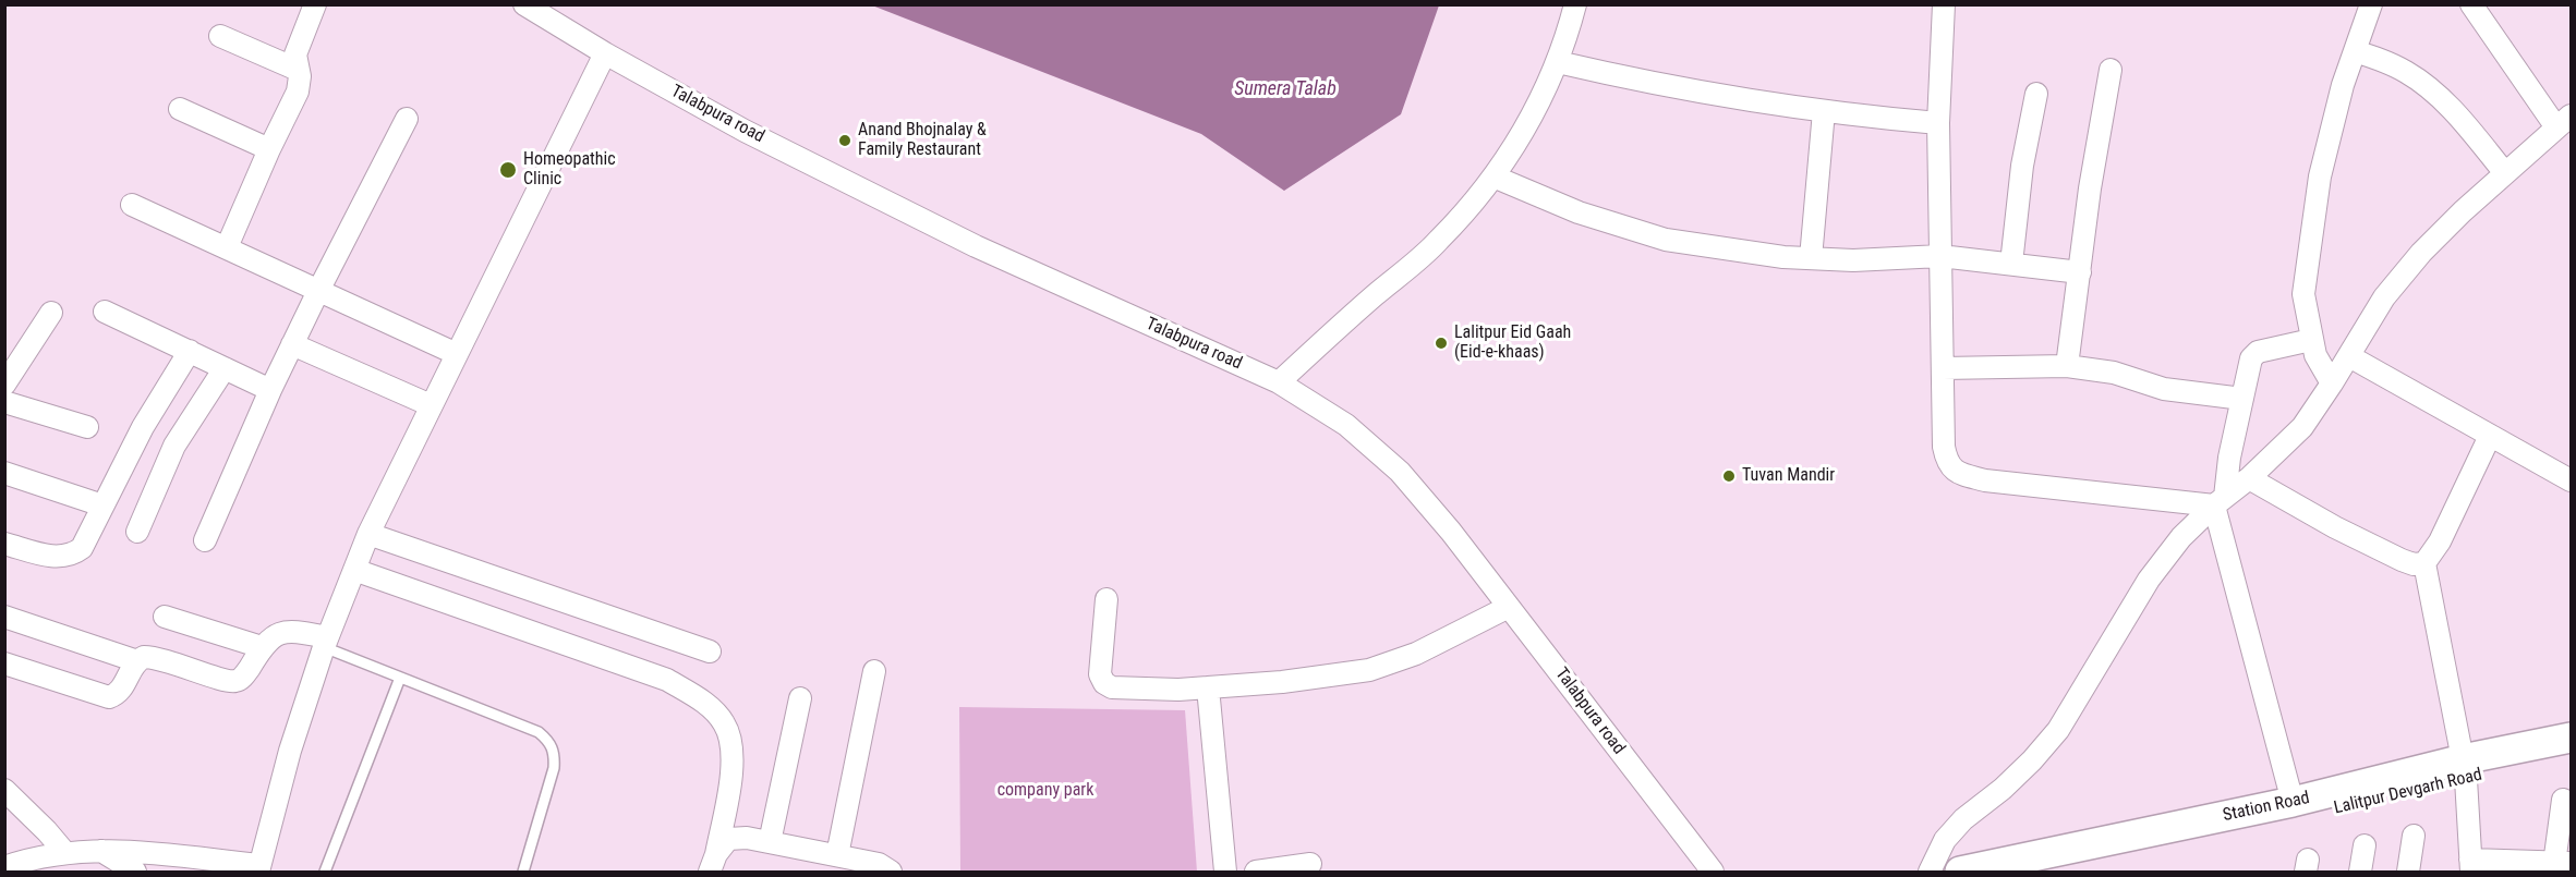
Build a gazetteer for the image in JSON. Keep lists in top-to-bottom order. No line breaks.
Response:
{"streets":{"main road":["Lalitpur Devgarh Road","Station Road"],"street":["Talabpura road"]},"crossings":[["Lalitpur Devgarh Road","Station Road"]],"water":["Sumera Talab"],"parks":["company park"],"places":["Anand Bhojnalay & Family Restaurant","Homeopathic Clinic","Lalitpur Eid Gaah (Eid-e-khaas)","Tuvan Mandir"]}
